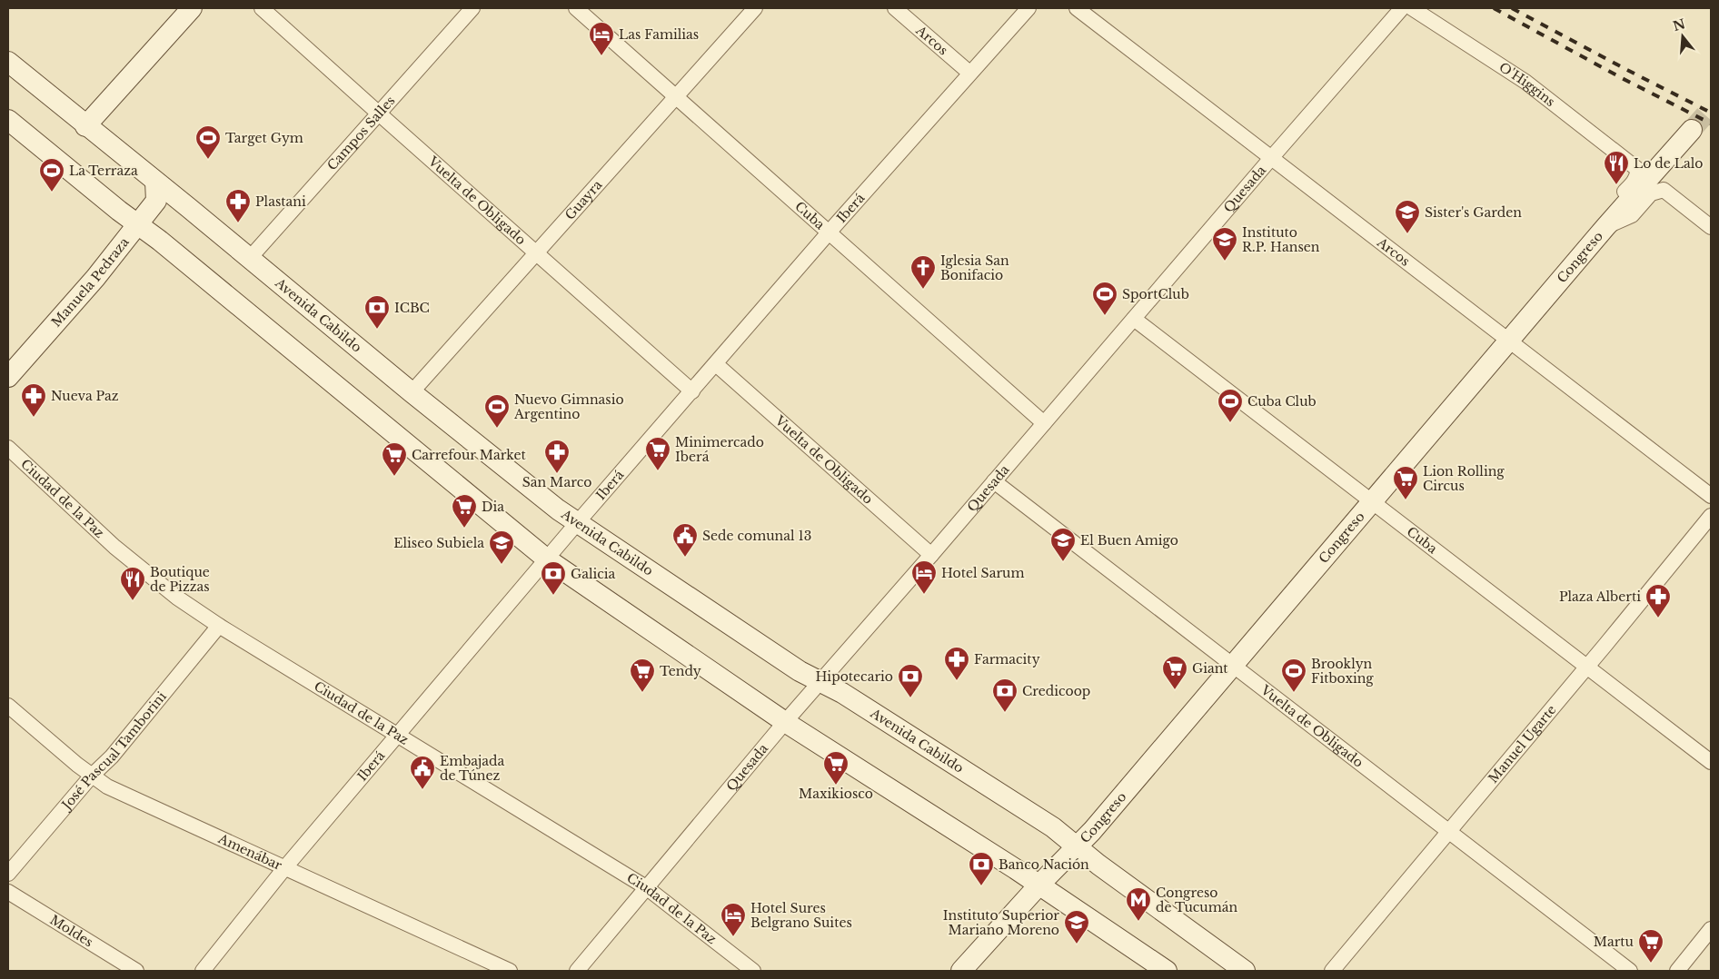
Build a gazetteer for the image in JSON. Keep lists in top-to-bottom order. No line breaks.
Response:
{"streets":{"main road":["Congreso","Manuela Pedraza","Avenida Cabildo"],"street":["Arcos","O'Higgins","Campos Salles","Quesada","Vuelta de Obligado","Guayra","Iberá","Cuba","Ciudad de la Paz","Manuel Ugarte","José Pascual Tamborini","Amenábar","Moldes"]},"crossings":[["Arcos","Quesada"],["Arcos","Iberá"],["Arcos","Congreso"],["O'Higgins","Congreso"],["Campos Salles","Vuelta de Obligado"],["Campos Salles","Avenida Cabildo"],["Quesada","Vuelta de Obligado"],["Quesada","Cuba"],["Quesada","Avenida Cabildo"],["Quesada","Ciudad de la Paz"],["Vuelta de Obligado","Guayra"],["Vuelta de Obligado","Iberá"],["Vuelta de Obligado","Congreso"],["Vuelta de Obligado","Manuel Ugarte"],["Guayra","Cuba"],["Guayra","Avenida Cabildo"],["Iberá","Cuba"],["Iberá","Avenida Cabildo"],["Iberá","Ciudad de la Paz"],["Iberá","Amenábar"],["Cuba","Congreso"],["Cuba","Manuel Ugarte"],["Congreso","Avenida Cabildo"],["Manuela Pedraza","Avenida Cabildo"],["Ciudad de la Paz","José Pascual Tamborini"],["José Pascual Tamborini","Amenábar"]],"places":{"hotel":["Las Familias","Hotel Sarum","Hotel Sures Belgrano Suites"],"sports":["Target Gym","La Terraza","SportClub","Cuba Club","Nuevo Gimnasio Argentino","Brooklyn Fitboxing"],"restaurant":["Lo de Lalo","Boutique de Pizzas"],"pharmacy":["Plastani","Nueva Paz","San Marco","Plaza Alberti","Farmacity"],"school or university":["Sister's Garden","Instituto R.P. Hansen","El Buen Amigo","Eliseo Subiela","Instituto Superior Mariano Moreno"],"church":["Iglesia San Bonifacio"],"bank":["ICBC","Galicia","Hipotecario","Credicoop","Banco Nación"],"supermarket":["Minimercado Iberá","Carrefour Market","Lion Rolling Circus","Dia","Giant","Tendy","Maxikiosco","Martu"],"public building":["Sede comunal 13","Embajada de Túnez"],"metro station":["Congreso de Tucumán"]},"north":"top"}
